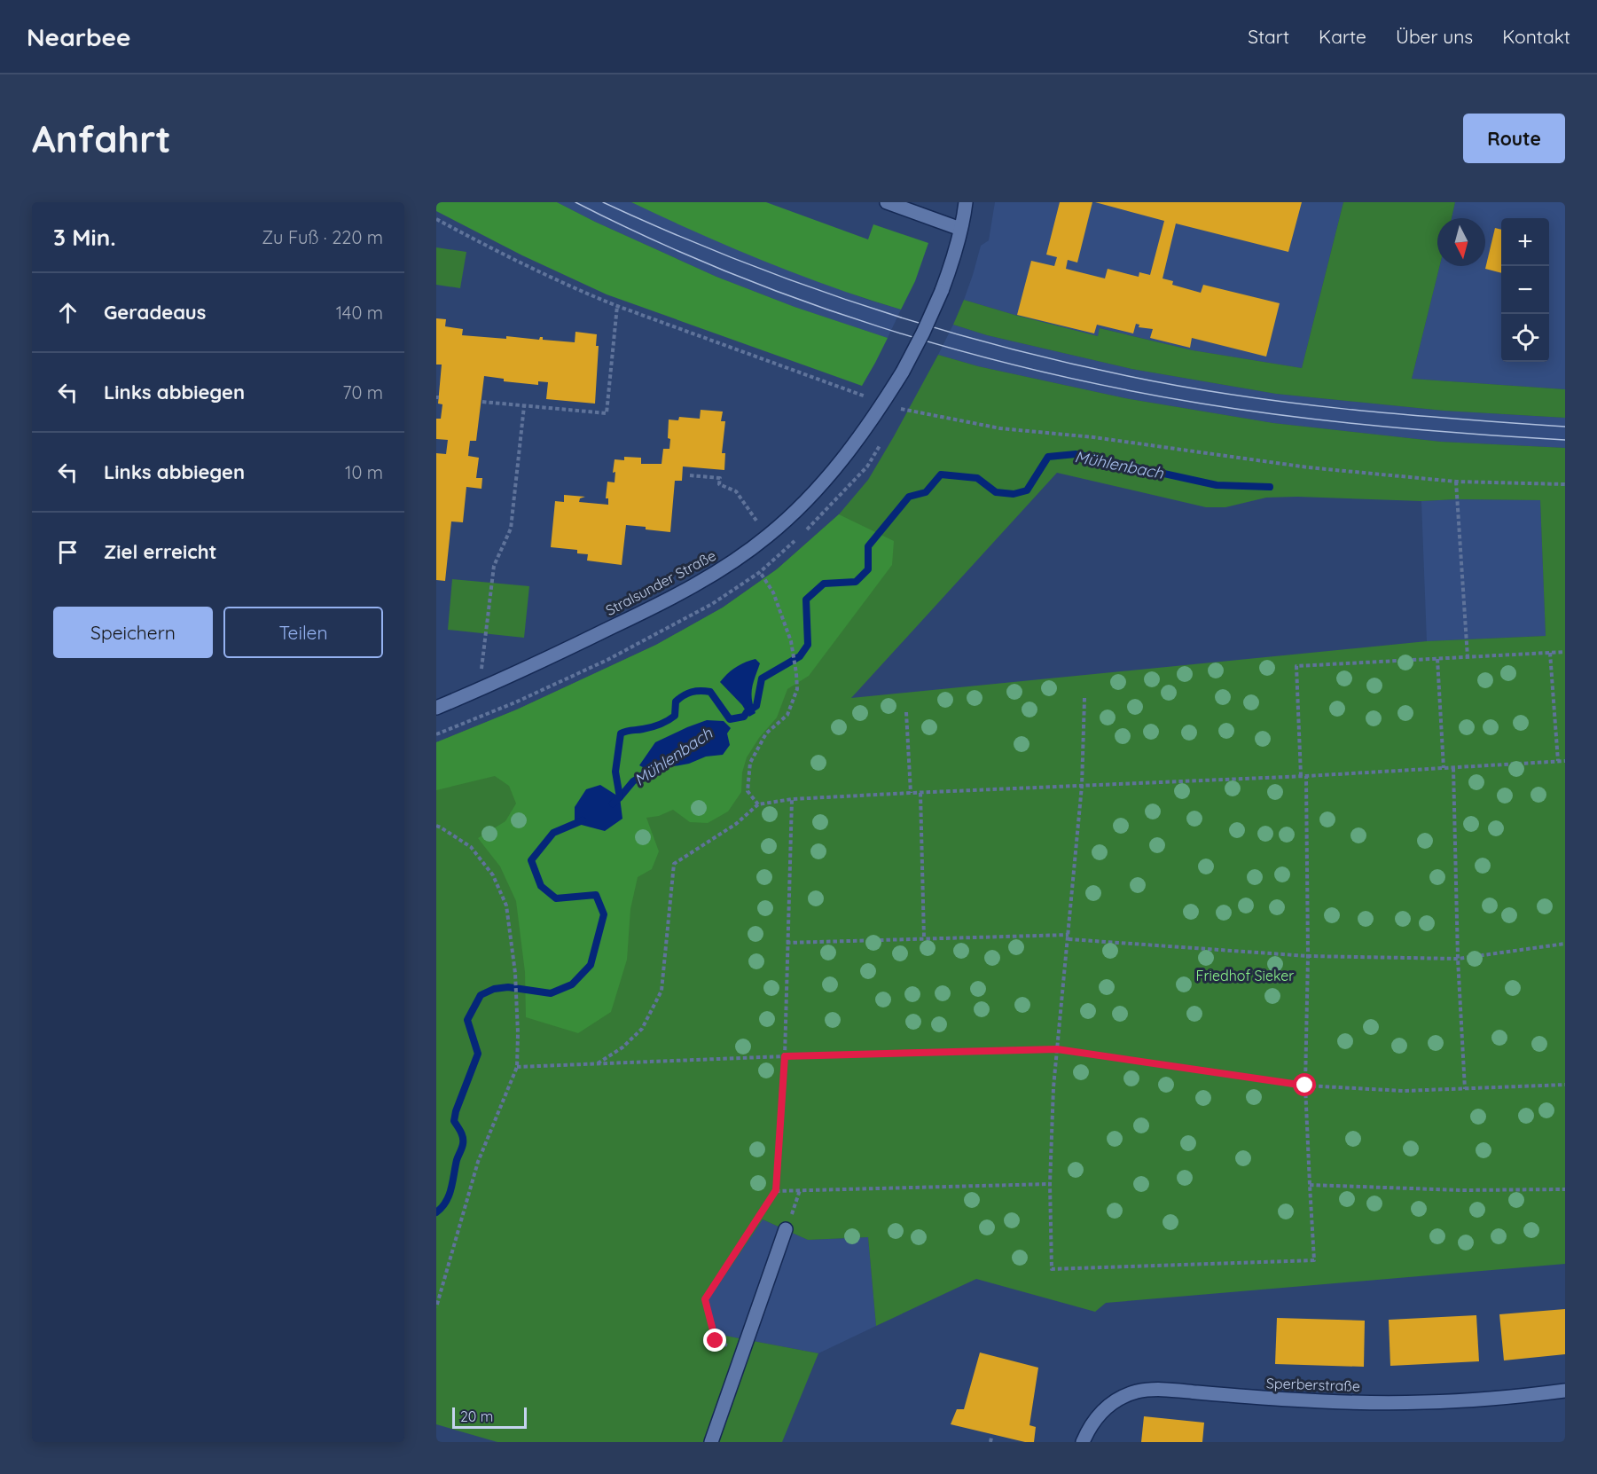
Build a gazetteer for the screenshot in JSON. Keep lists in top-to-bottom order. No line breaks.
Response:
{"streets":{"street":["Stralsunder Straße","Sperberstraße"]},"water":["Mühlenbach"],"parks":["Friedhof Sieker"],"scale_bar":"20 m","north":"bottom","page":{"header":"Nearbee","nav":["Start","Karte","Über uns","Kontakt"],"buttons":["Route",["Speichern","Teilen"]],"title":"Anfahrt","heading":["3 Min.","Zu Fuß · 220 m"],"map_buttons":["+","−"],"list":[["Geradeaus","140 m"],["Links abbiegen","70 m"],["Links abbiegen","10 m"],"Ziel erreicht"],"scale":"20 m"}}
